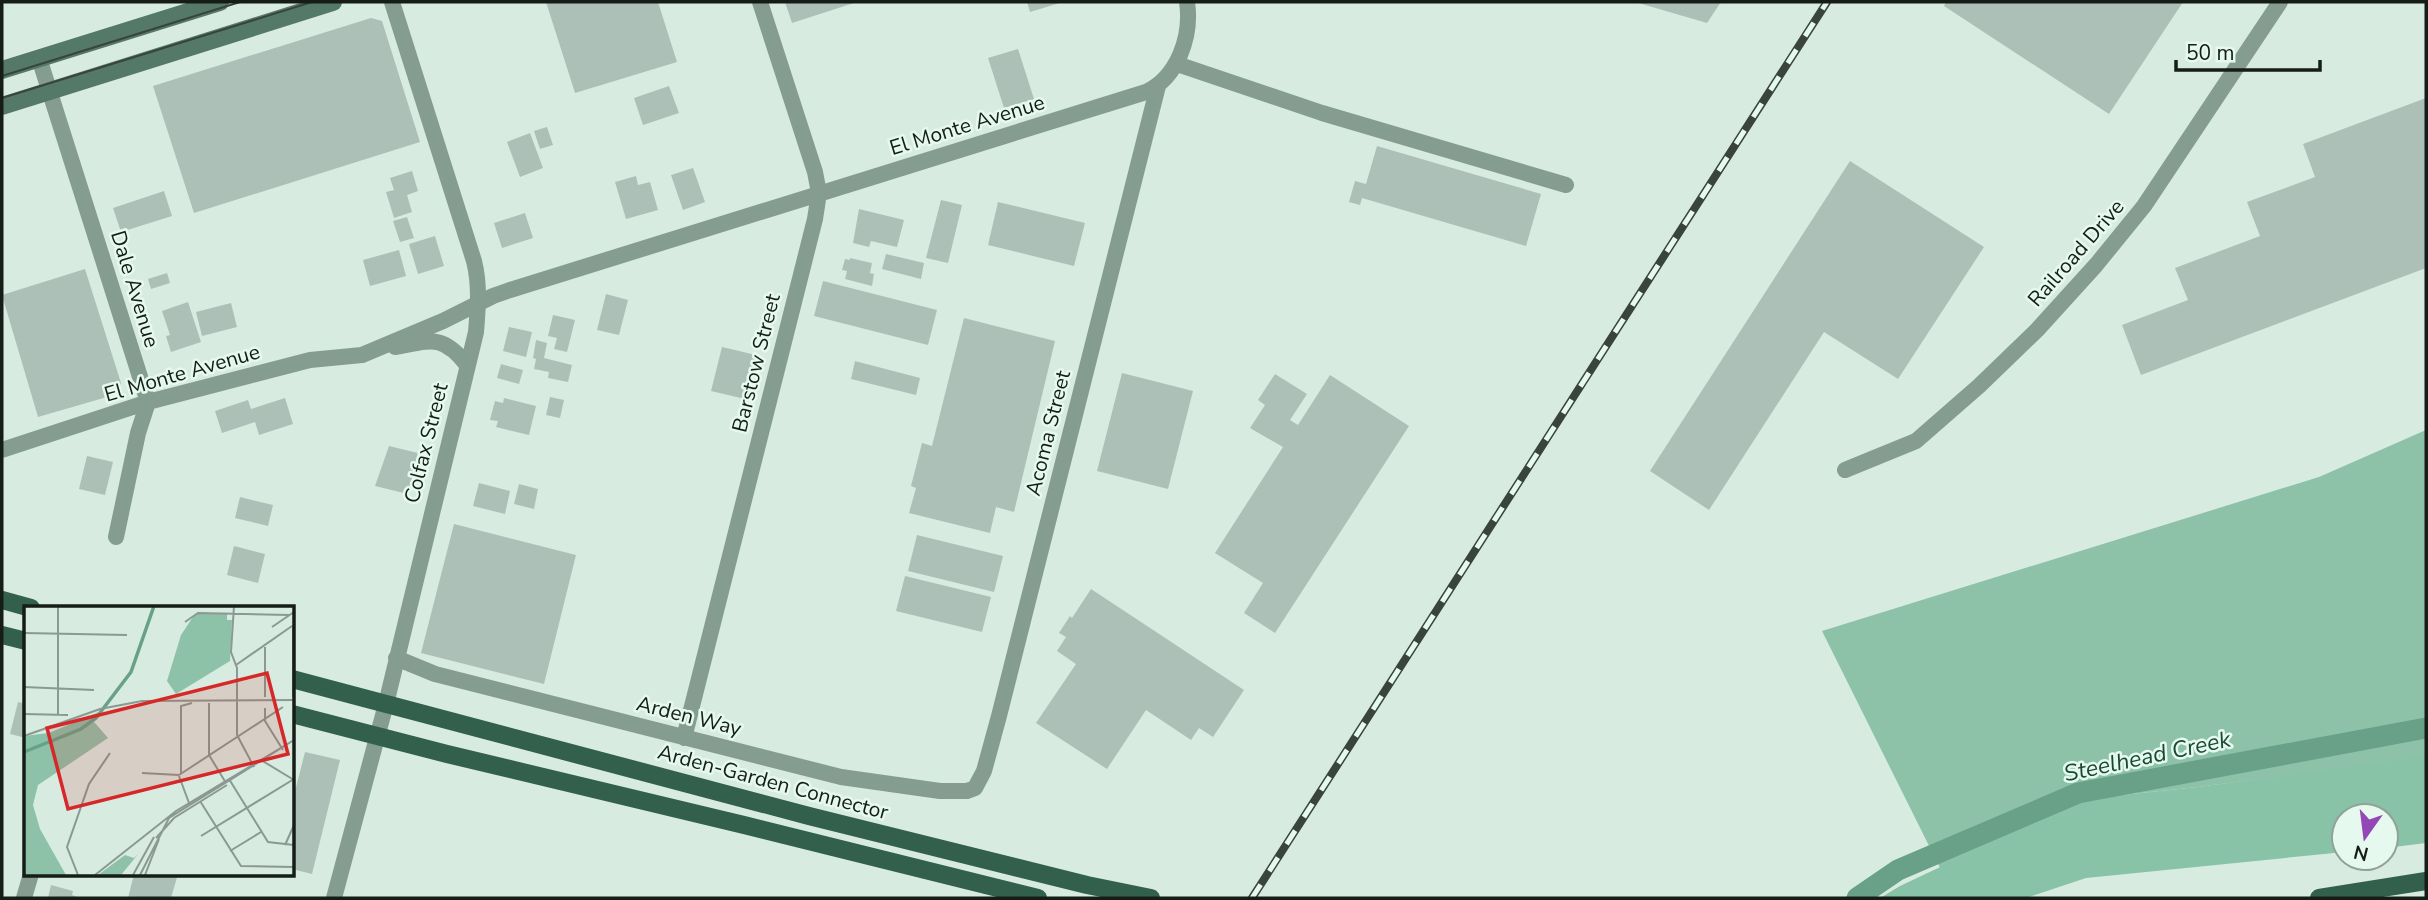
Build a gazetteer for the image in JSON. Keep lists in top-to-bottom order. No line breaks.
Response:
{"streets":{"main road":["Arden-Garden Connector"],"street":["El Monte Avenue","Railroad Drive","Dale Avenue","Barstow Street","Acoma Street","Colfax Street","Arden Way"]},"crossings":[["El Monte Avenue","Dale Avenue"],["El Monte Avenue","Barstow Street"],["El Monte Avenue","Acoma Street"],["El Monte Avenue","Colfax Street"],["Barstow Street","Arden Way"],["Acoma Street","Arden Way"],["Colfax Street","Arden Way"],["Colfax Street","Arden-Garden Connector"]],"water":["Steelhead Creek"],"scale_bar":"50 m","north":"bottom"}
